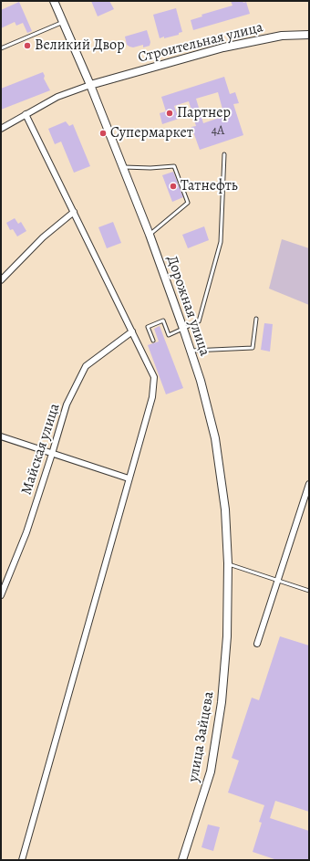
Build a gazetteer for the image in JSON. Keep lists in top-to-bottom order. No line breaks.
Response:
{"streets":{"street":["Строительная улица","Дорожная улица","Майская улица","улица Зайцева"]},"crossings":[["Строительная улица","Дорожная улица"],["Дорожная улица","улица Зайцева"]],"places":["Великий Двор","Партнер","Супермаркет","Татнефть"],"house_numbers":["4А"]}
